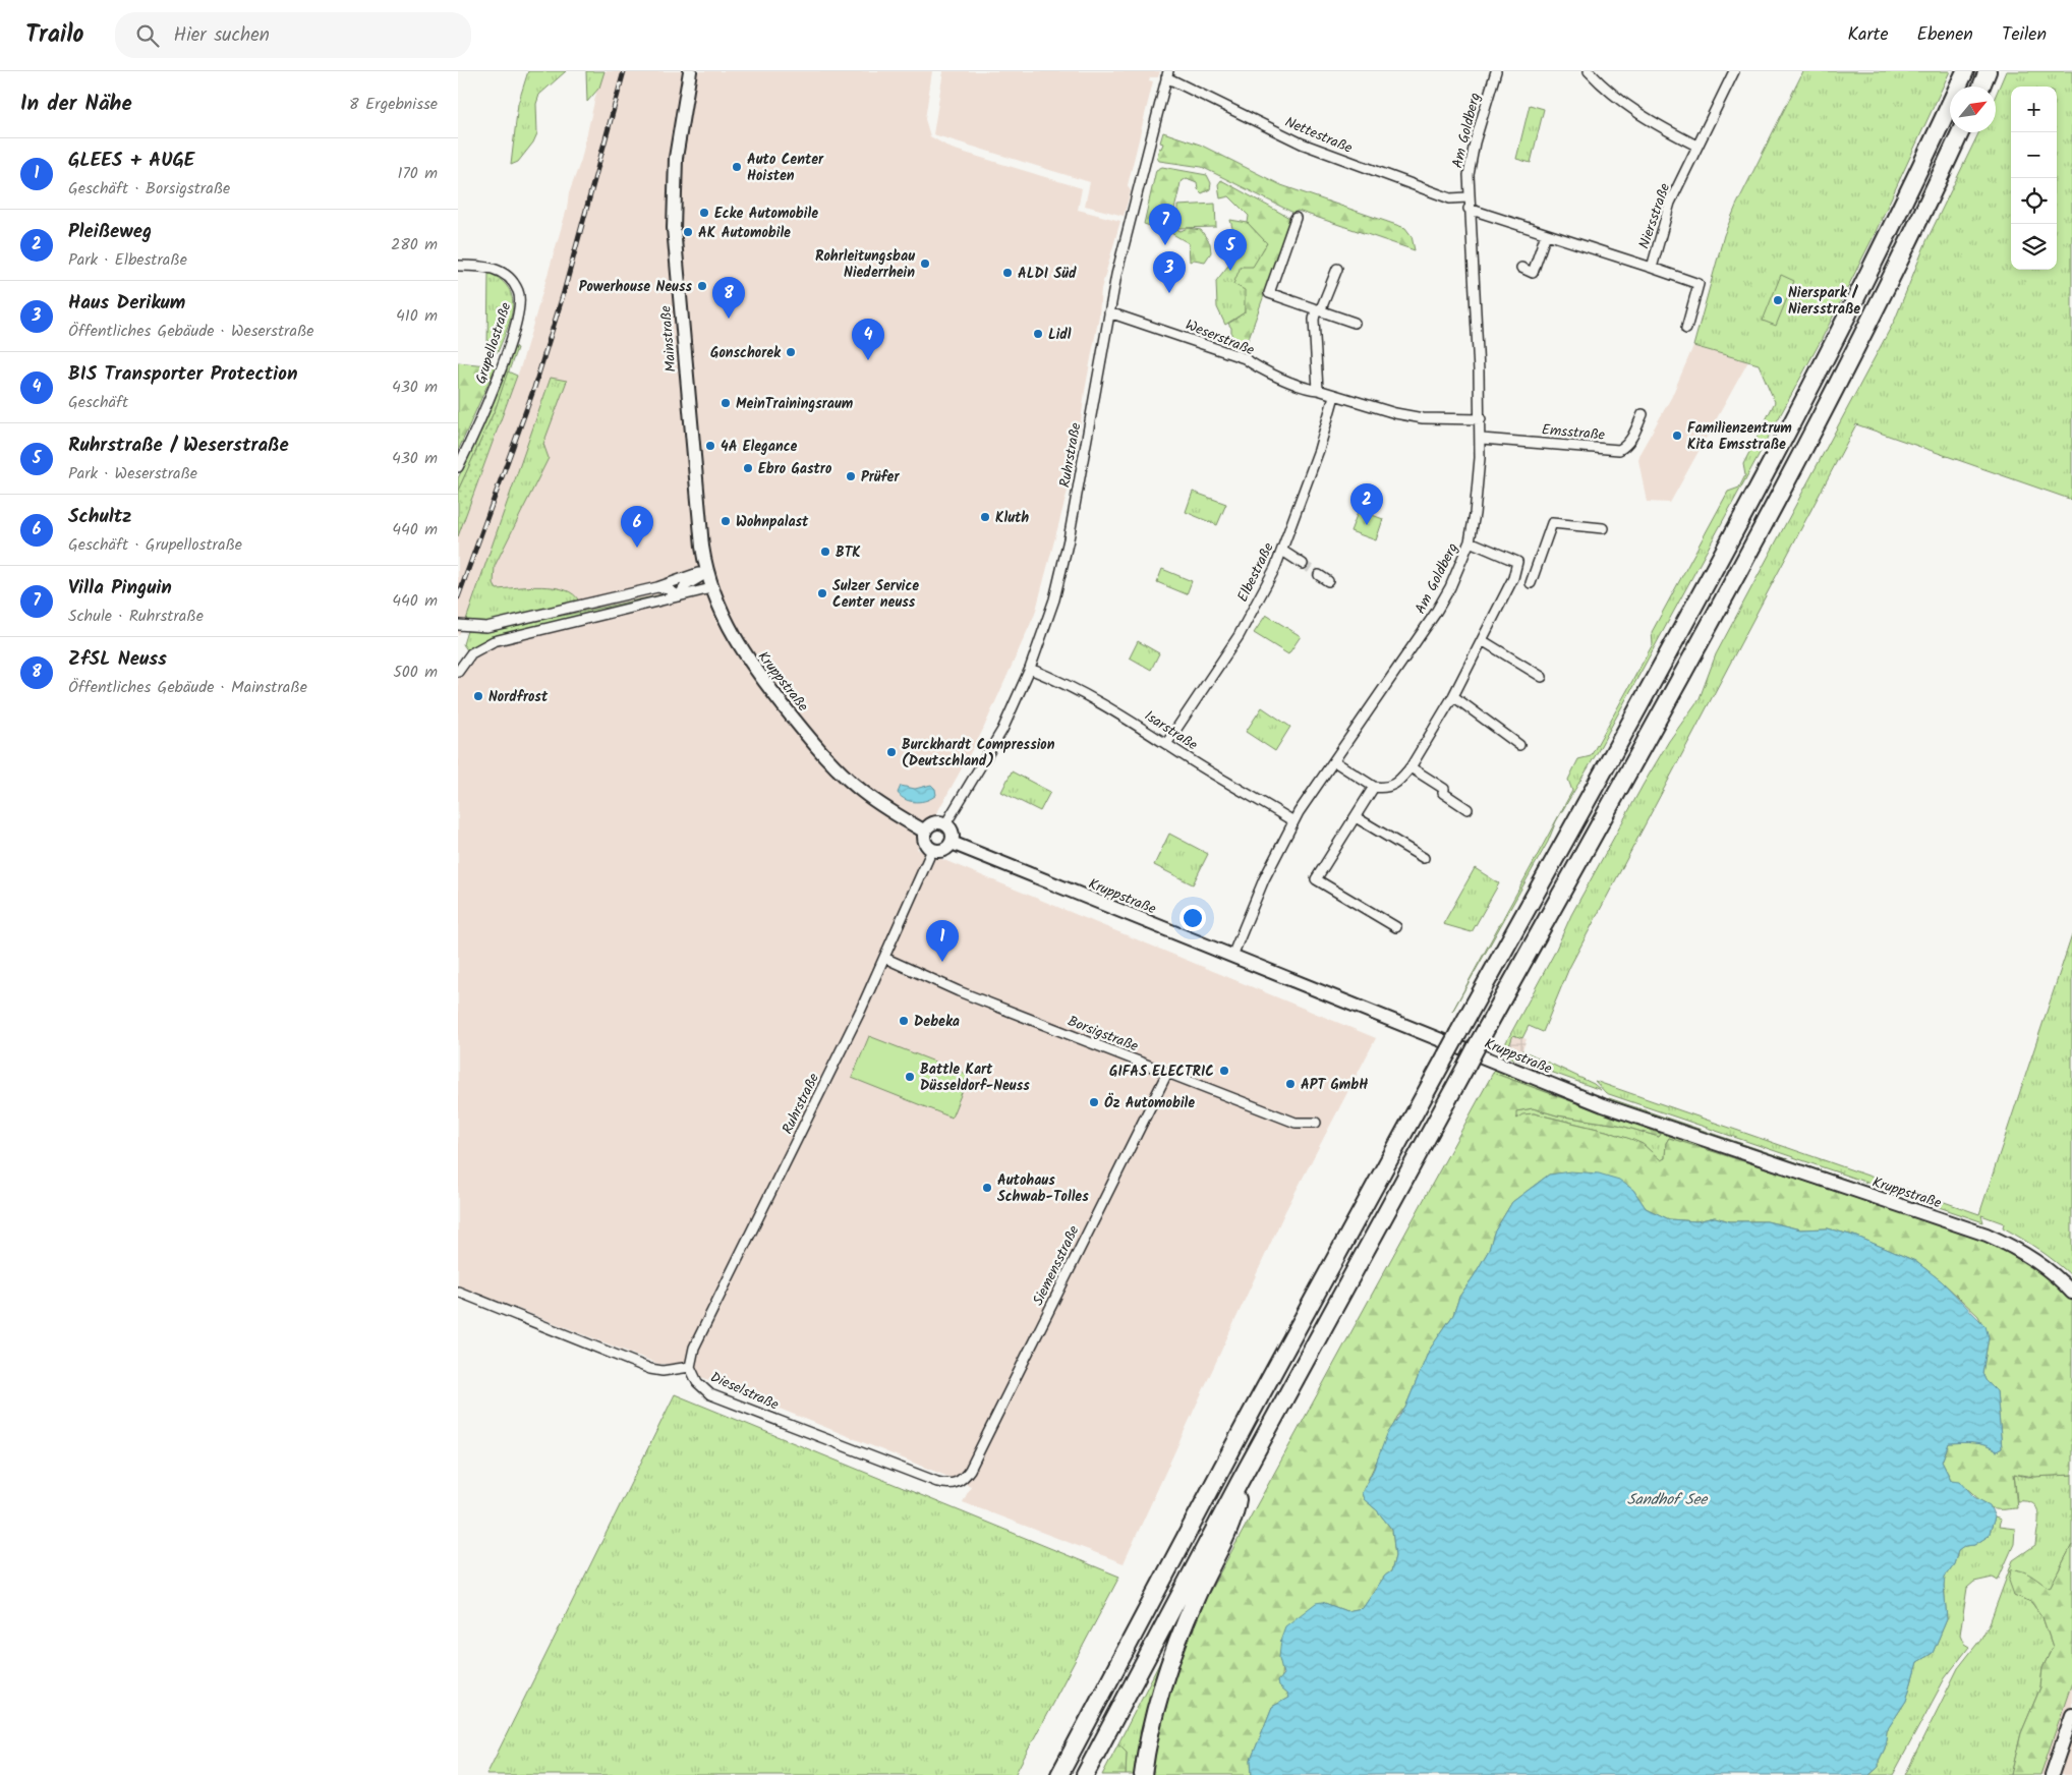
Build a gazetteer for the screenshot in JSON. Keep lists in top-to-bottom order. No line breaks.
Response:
{"streets":{"street":["Am Goldberg","Nettestraße","Niersstraße","Weserstraße","Mainstraße","Grupellostraße","Emsstraße","Ruhrstraße","Elbestraße","Kruppstraße","Isarstraße","Borsigstraße","Siemensstraße","Dieselstraße"]},"crossings":[["Am Goldberg","Nettestraße"],["Am Goldberg","Niersstraße"],["Am Goldberg","Weserstraße"],["Am Goldberg","Emsstraße"],["Am Goldberg","Kruppstraße"],["Am Goldberg","Isarstraße"],["Nettestraße","Ruhrstraße"],["Weserstraße","Ruhrstraße"],["Weserstraße","Elbestraße"],["Mainstraße","Kruppstraße"],["Ruhrstraße","Kruppstraße"],["Ruhrstraße","Isarstraße"],["Ruhrstraße","Borsigstraße"],["Ruhrstraße","Dieselstraße"],["Elbestraße","Isarstraße"],["Borsigstraße","Siemensstraße"],["Siemensstraße","Dieselstraße"]],"water":["Sandhof See"],"places":["Auto Center Hoisten","Ecke Automobile","AK Automobile","Rohrleitungsbau Niederrhein","ALDI Süd","Powerhouse Neuss","Nierspark / Niersstraße","Lidl","Gonschorek","MeinTrainingsraum","Familienzentrum Kita Emsstraße","4A Elegance","Ebro Gastro","Prüfer","Kluth","Wohnpalast","BTK","Sulzer Service Center neuss","Nordfrost","Burckhardt Compression (Deutschland)","Debeka","GIFAS ELECTRIC","Battle Kart Düsseldorf-Neuss","APT GmbH","Öz Automobile","Autohaus Schwab-Tolles"],"north":"top right","page":{"header":"Trailo","search":"Hier suchen","nav":["Karte","Ebenen","Teilen"],"heading":["In der Nähe","8 Ergebnisse"],"map_buttons":["+","−"],"list":[{"mark":"1","name":"GLEES + AUGE","note":"Geschäft · Borsigstraße","value":"170 m"},{"mark":"2","name":"Pleißeweg","note":"Park · Elbestraße","value":"280 m"},{"mark":"3","name":"Haus Derikum","note":"Öffentliches Gebäude · Weserstraße","value":"410 m"},{"mark":"4","name":"BIS Transporter Protection","note":"Geschäft","value":"430 m"},{"mark":"5","name":"Ruhrstraße / Weserstraße","note":"Park · Weserstraße","value":"430 m"},{"mark":"6","name":"Schultz","note":"Geschäft · Grupellostraße","value":"440 m"},{"mark":"7","name":"Villa Pinguin","note":"Schule · Ruhrstraße","value":"440 m"},{"mark":"8","name":"ZfSL Neuss","note":"Öffentliches Gebäude · Mainstraße","value":"500 m"}],"pins":["7","5","3","8","4","2","6","1"]}}
